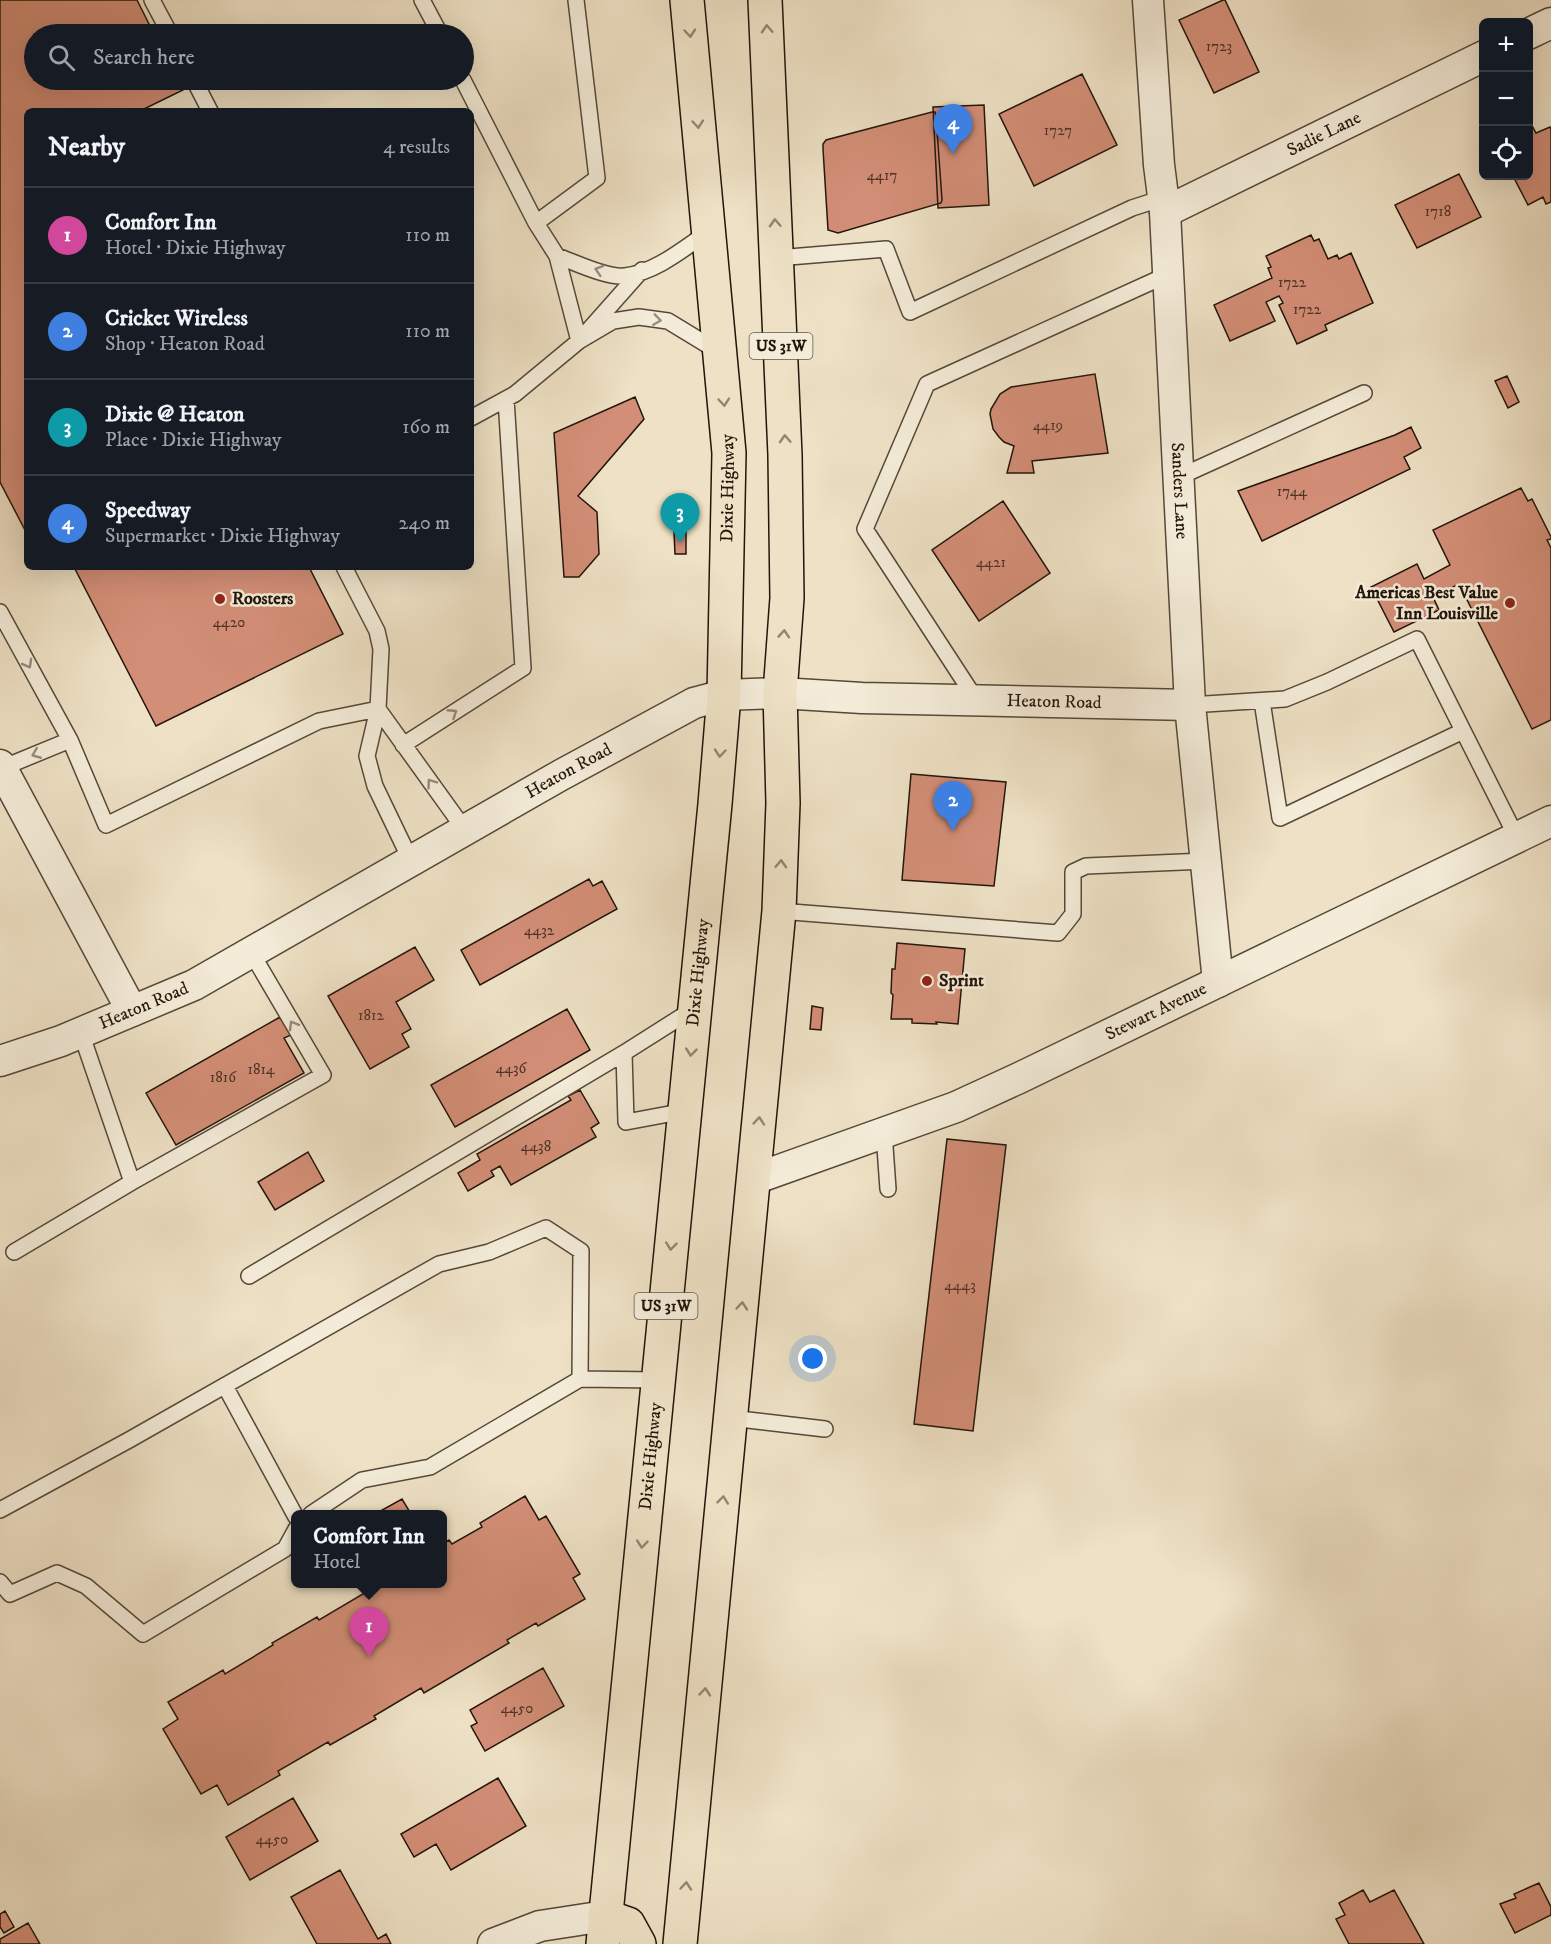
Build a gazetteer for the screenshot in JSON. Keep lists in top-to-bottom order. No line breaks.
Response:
{"streets":{"main road":["US 31W","Dixie Highway"],"street":["Sadie Lane","Sanders Lane","Heaton Road","Stewart Avenue"]},"crossings":[["Sadie Lane","Sanders Lane"],["US 31W","Heaton Road"],["US 31W","Stewart Avenue"],["Dixie Highway","Heaton Road"],["Sanders Lane","Heaton Road"],["Sanders Lane","Stewart Avenue"]],"places":["Roosters","Americas Best Value Inn Louisville","Sprint"],"house_numbers":["1723","1727","4417","1718","1722","1722","4419","1744","4421","4420","4432","1812","4436","1814","1816","4438","4443","4450","4450"],"page":{"map_buttons":["+","−"],"search":"Search here","pins":["4","3","2","1"],"heading":["Nearby","4 results"],"list":[{"mark":"1","name":"Comfort Inn","note":"Hotel · Dixie Highway","value":"110 m"},{"mark":"2","name":"Cricket Wireless","note":"Shop · Heaton Road","value":"110 m"},{"mark":"3","name":"Dixie @ Heaton","note":"Place · Dixie Highway","value":"160 m"},{"mark":"4","name":"Speedway","note":"Supermarket · Dixie Highway","value":"240 m"}],"popup":["Comfort Inn","Hotel"]}}
